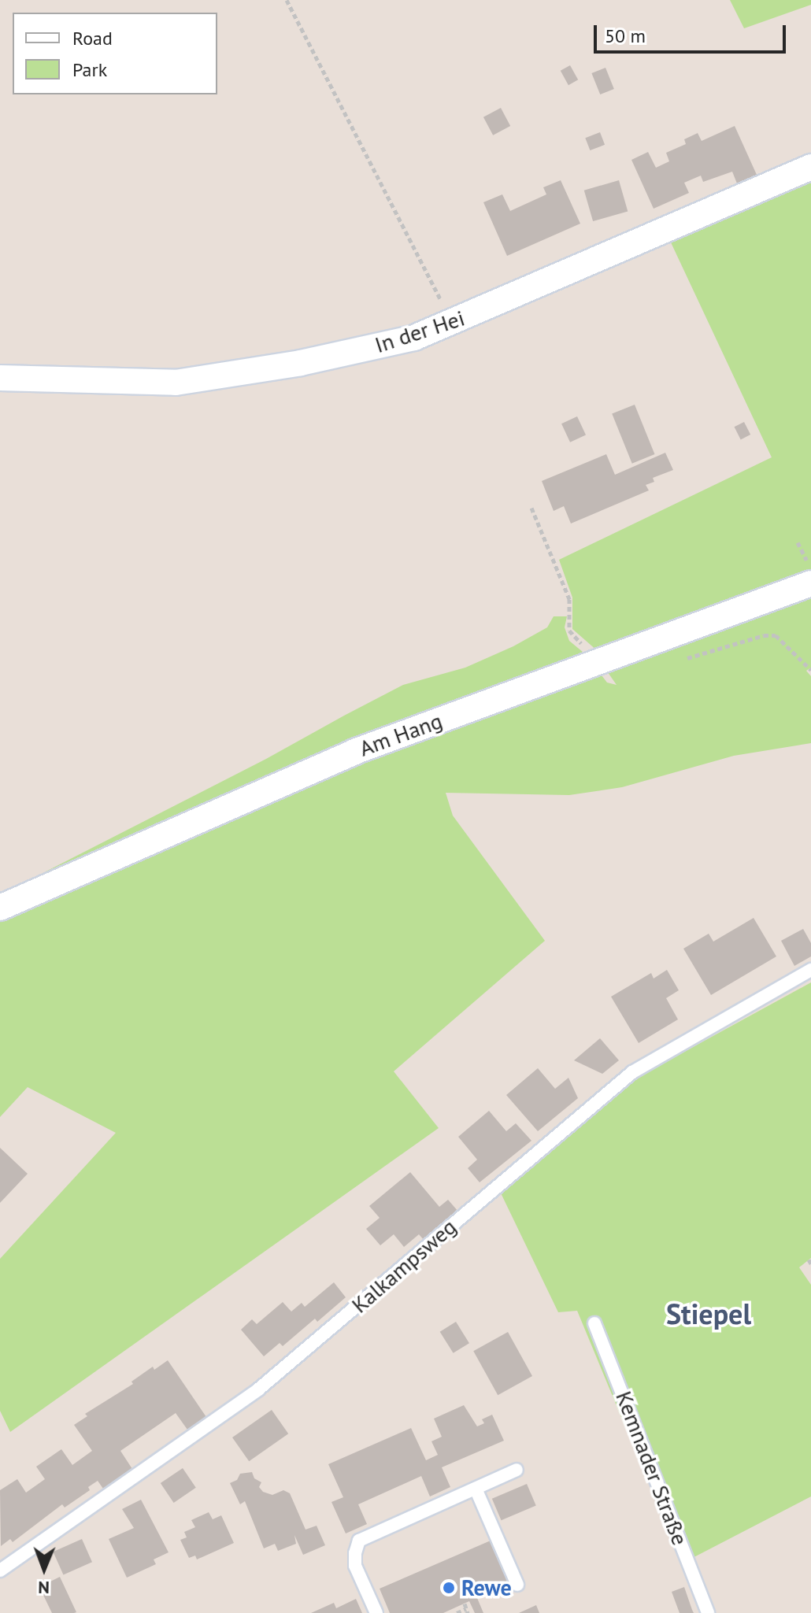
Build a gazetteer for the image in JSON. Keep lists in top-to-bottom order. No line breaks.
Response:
{"streets":{"street":["In der Hei","Am Hang"],"lane":["Kalkampsweg","Kemnader Straße"]},"districts":["Stiepel"],"places":["Rewe"],"legend":["Road","Park"],"scale_bar":"50 m","north":"bottom"}
